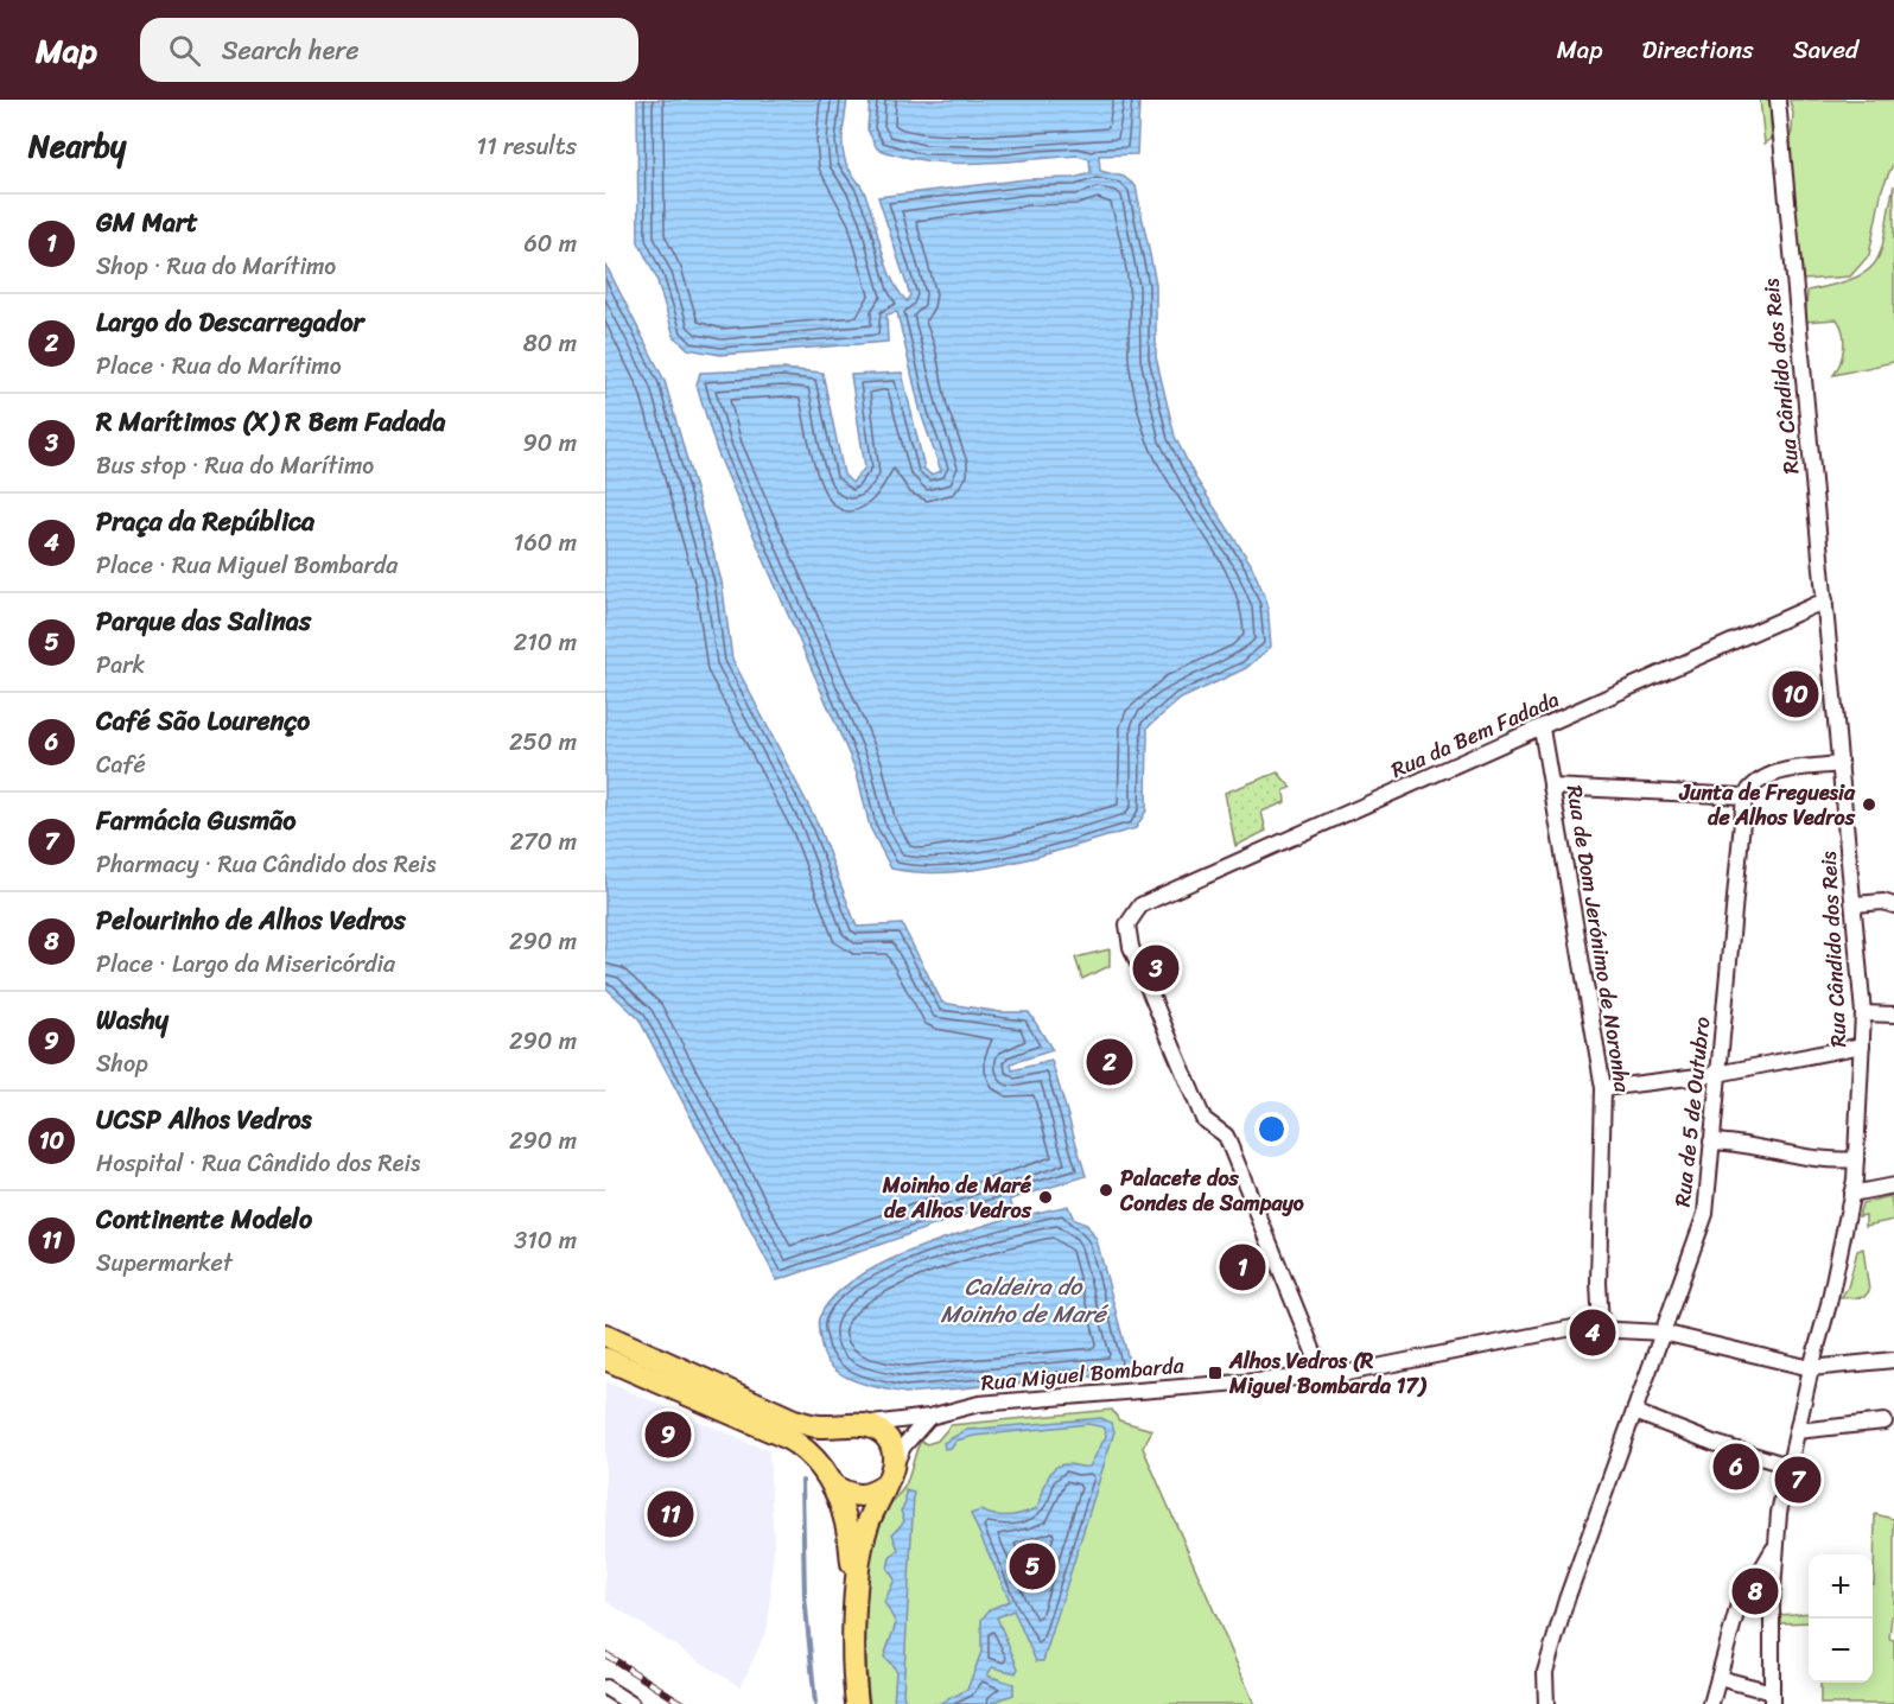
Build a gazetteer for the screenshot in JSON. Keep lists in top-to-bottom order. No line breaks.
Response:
{"streets":{"street":["Rua Cândido dos Reis","Rua da Bem Fadada","Rua de Dom Jerónimo de Noronha","Rua de 5 de Outubro","Rua Miguel Bombarda"]},"crossings":[["Rua Cândido dos Reis","Rua da Bem Fadada"],["Rua Cândido dos Reis","Rua Miguel Bombarda"],["Rua da Bem Fadada","Rua de Dom Jerónimo de Noronha"],["Rua da Bem Fadada","Rua Miguel Bombarda"],["Rua de Dom Jerónimo de Noronha","Rua Miguel Bombarda"],["Rua de 5 de Outubro","Rua Miguel Bombarda"]],"water":["Caldeira do Moinho de Maré"],"places":{"other":["Junta de Freguesia de Alhos Vedros","Palacete dos Condes de Sampayo","Moinho de Maré de Alhos Vedros"],"transit":["Alhos Vedros (R Miguel Bombarda 17)"]},"page":{"header":"Map","search":"Search here","nav":["Map","Directions","Saved"],"heading":["Nearby","11 results"],"list":[{"mark":"1","name":"GM Mart","note":"Shop · Rua do Marítimo","value":"60 m"},{"mark":"2","name":"Largo do Descarregador","note":"Place · Rua do Marítimo","value":"80 m"},{"mark":"3","name":"R Marítimos (X) R Bem Fadada","note":"Bus stop · Rua do Marítimo","value":"90 m"},{"mark":"4","name":"Praça da República","note":"Place · Rua Miguel Bombarda","value":"160 m"},{"mark":"5","name":"Parque das Salinas","note":"Park","value":"210 m"},{"mark":"6","name":"Café São Lourenço","note":"Café","value":"250 m"},{"mark":"7","name":"Farmácia Gusmão","note":"Pharmacy · Rua Cândido dos Reis","value":"270 m"},{"mark":"8","name":"Pelourinho de Alhos Vedros","note":"Place · Largo da Misericórdia","value":"290 m"},{"mark":"9","name":"Washy","note":"Shop","value":"290 m"},{"mark":"10","name":"UCSP Alhos Vedros","note":"Hospital · Rua Cândido dos Reis","value":"290 m"},{"mark":"11","name":"Continente Modelo","note":"Supermarket","value":"310 m"}],"pins":["10","3","2","1","4","9","6","7","11","5","8"],"map_buttons":["+","−"]}}
